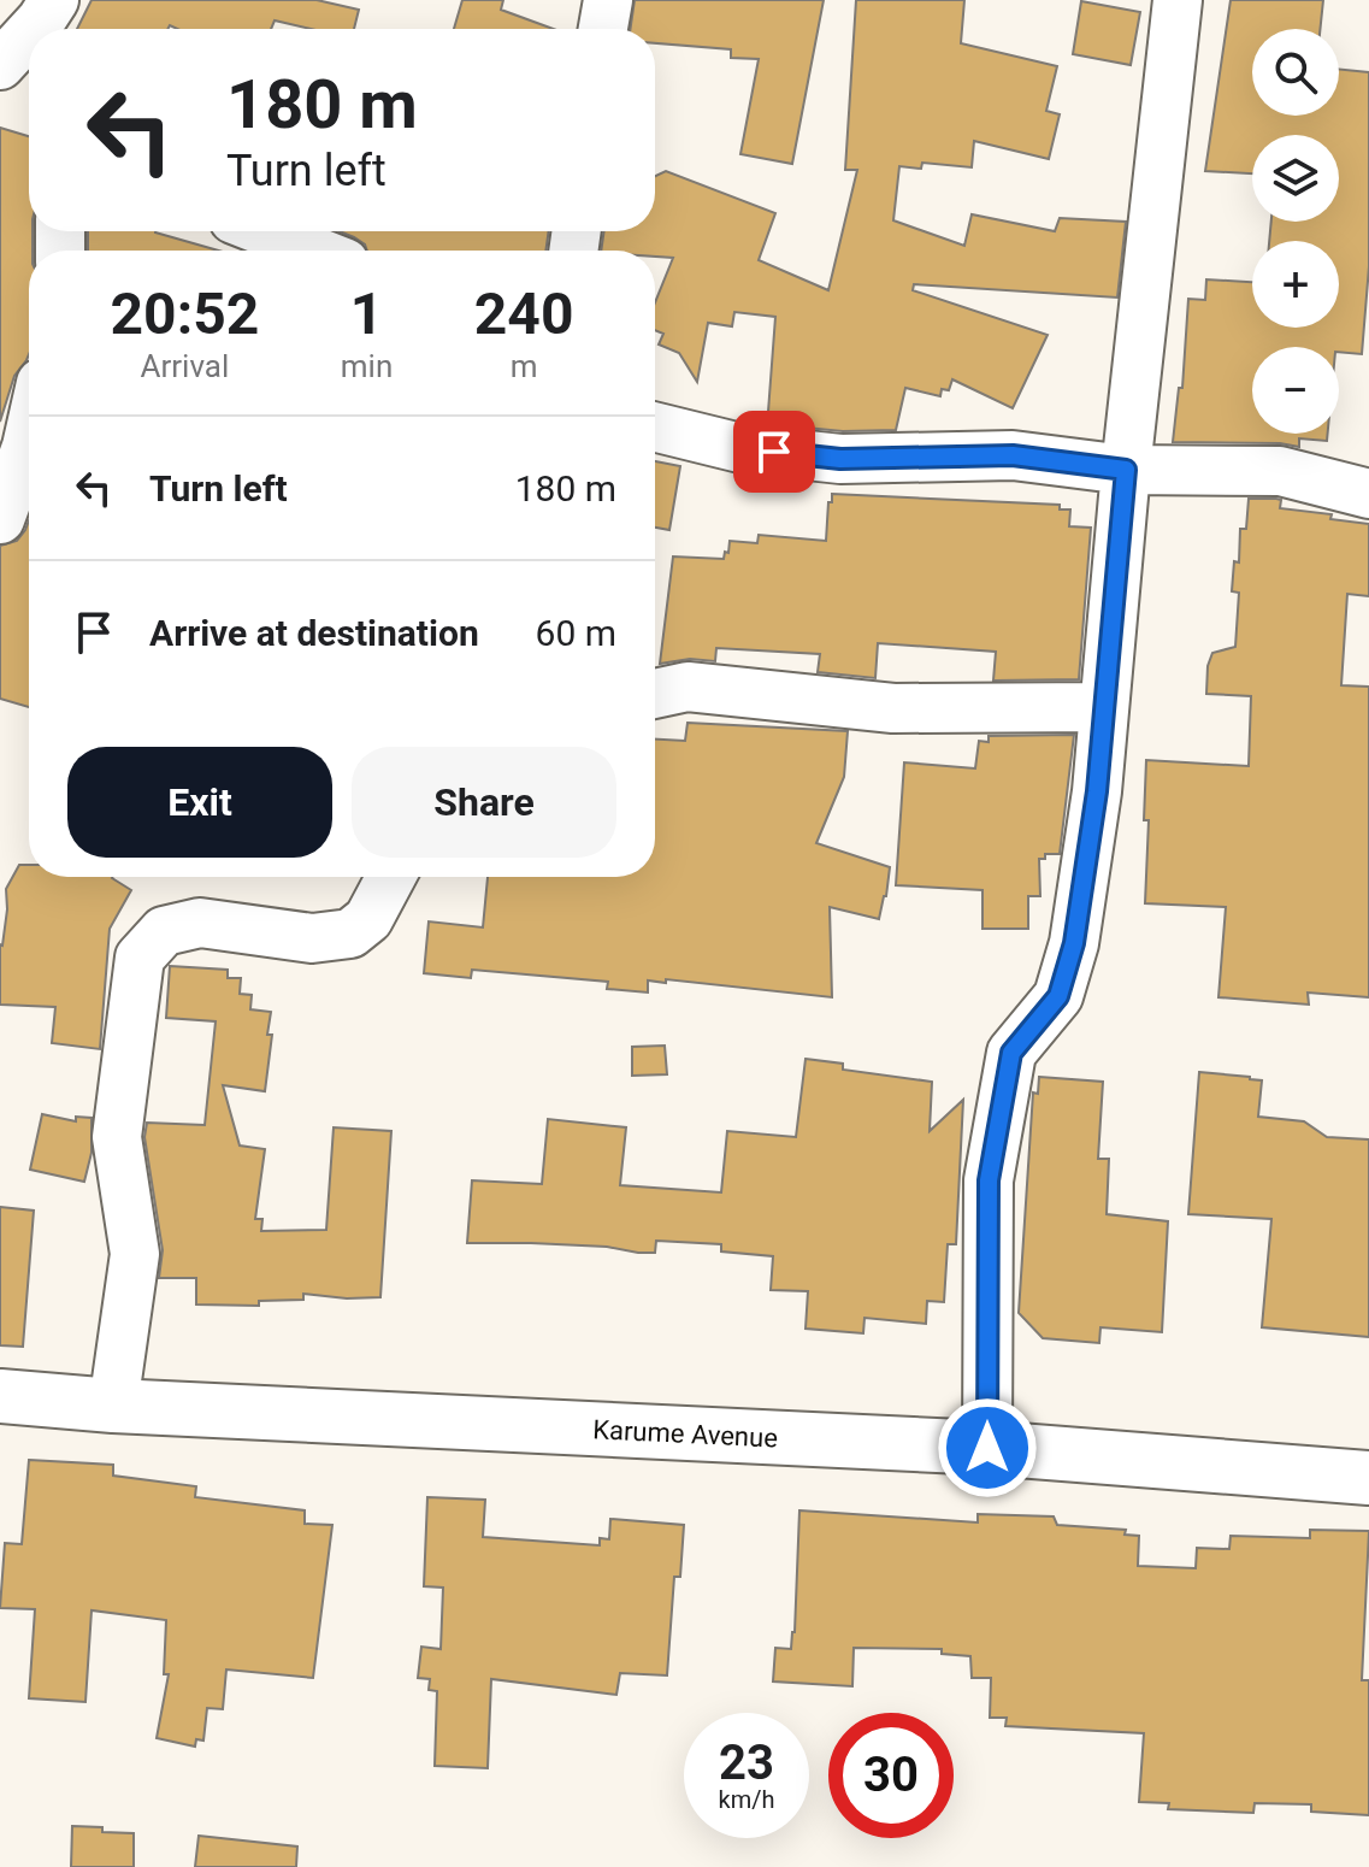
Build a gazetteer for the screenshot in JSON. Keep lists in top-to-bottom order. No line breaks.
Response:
{"streets":{"main road":["Karume Avenue"]},"page":{"map_buttons":["+","−"],"turn":["180 m","Turn left"],"eta":["20:52","Arrival","1","min","240","m"],"list":[{"name":"Turn left","value":"180 m"},{"name":"Arrive at destination","value":"60 m"}],"buttons":["Exit","Share"],"speed":"23 km/h","limit":"30"}}
